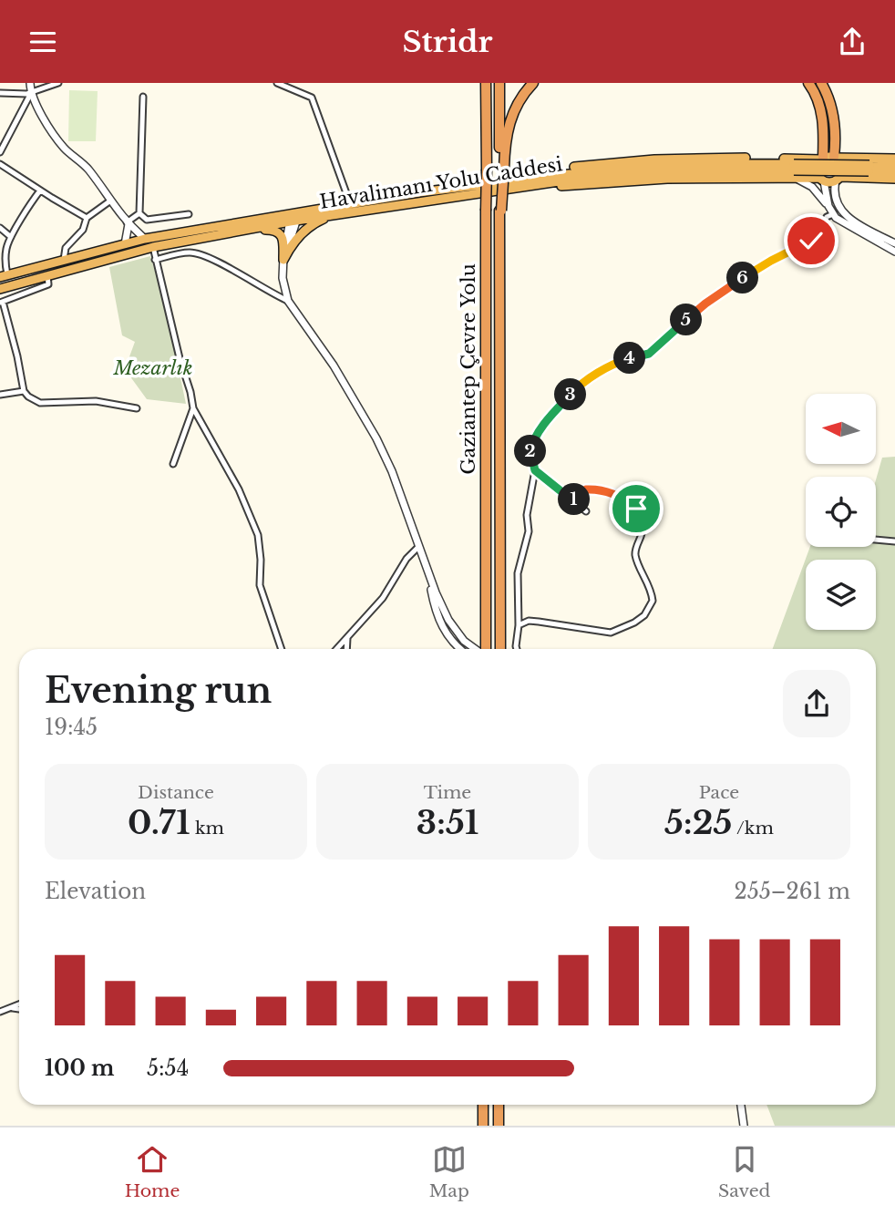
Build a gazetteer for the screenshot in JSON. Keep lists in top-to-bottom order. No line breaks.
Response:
{"streets":{"highway":["Havalimanı Yolu Caddesi","Gaziantep Çevre Yolu"]},"parks":["Mezarlık"],"north":"left","page":{"header":"Stridr","pins":["6","5","4","3","2","1"],"heading":["Evening run","19:45"],"stats":[["Distance","0.71 km"],["Time","3:51"],["Pace","5:25 /km"]],"chart":["Elevation","255–261 m"],"list":[{"name":"100 m","note":"5:54"}],"tabs":["Home","Map","Saved"]}}
